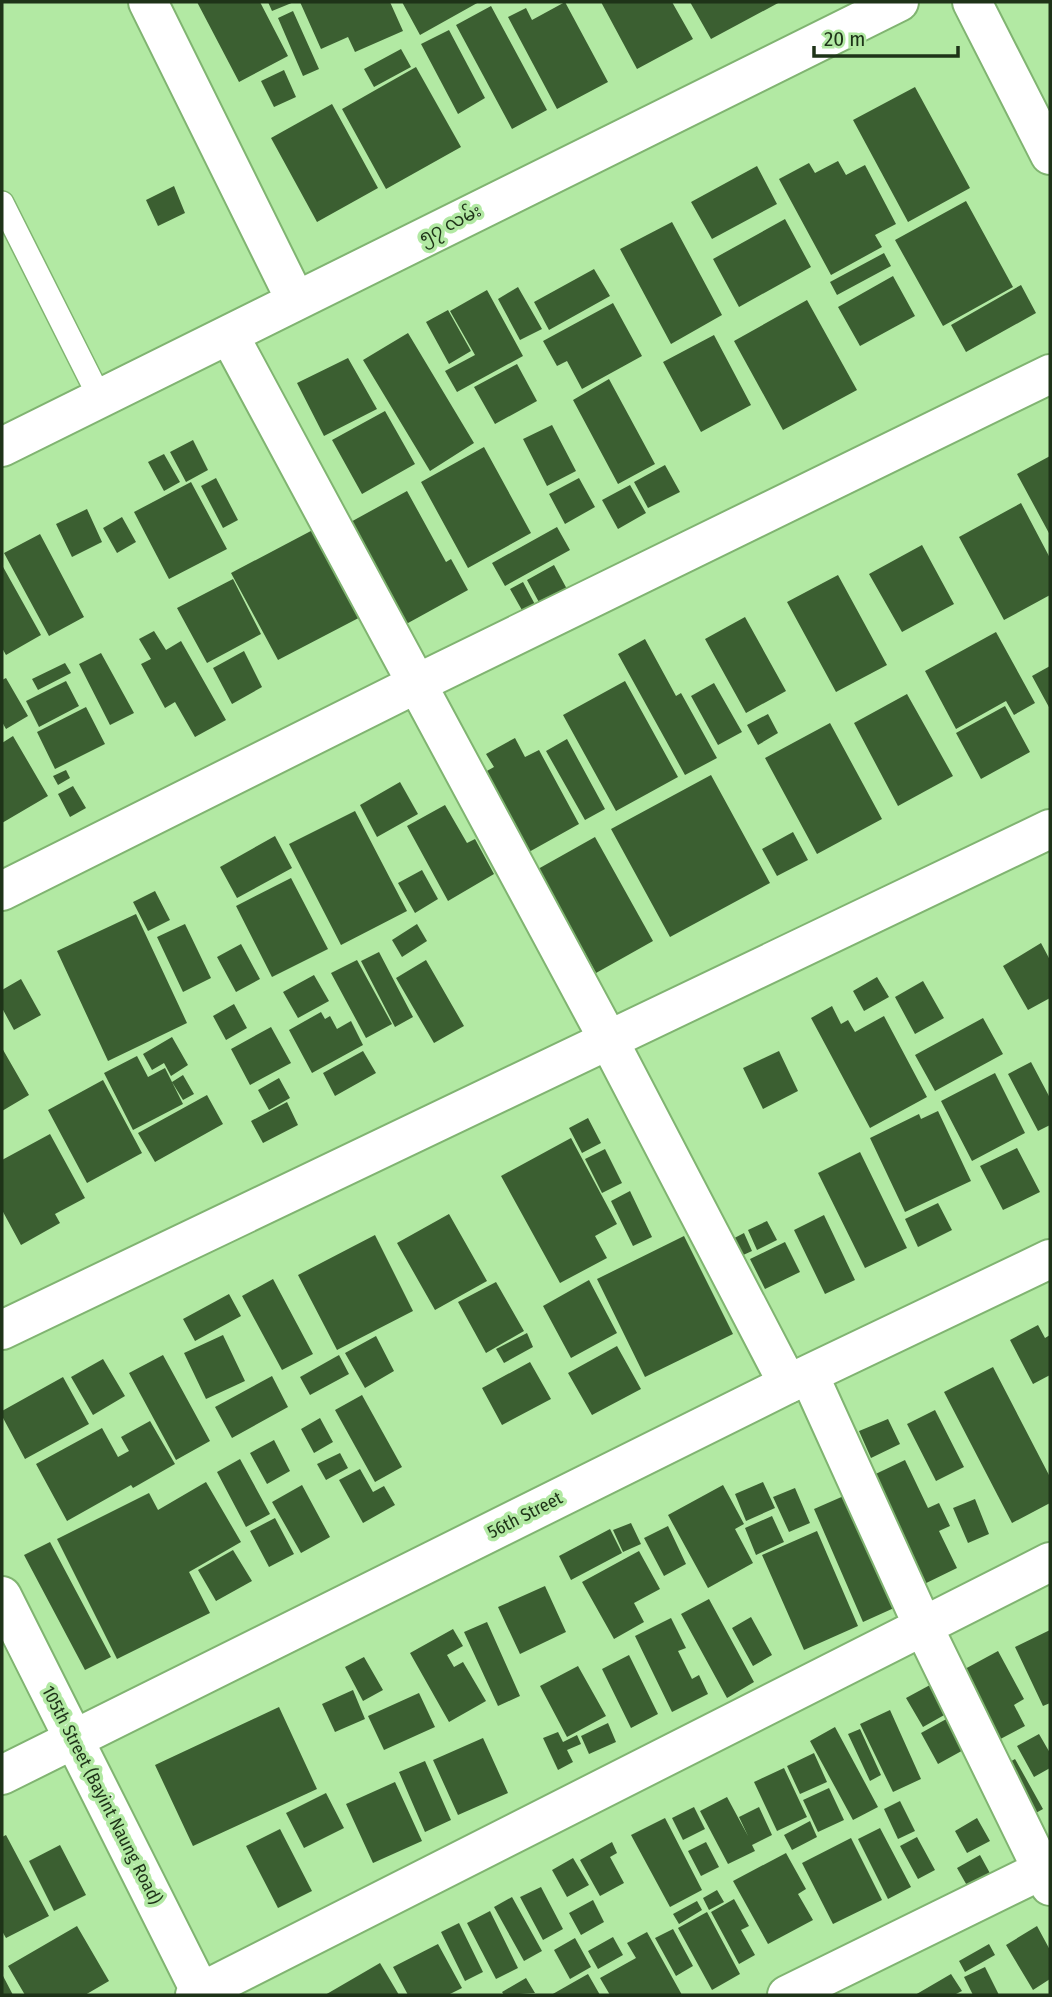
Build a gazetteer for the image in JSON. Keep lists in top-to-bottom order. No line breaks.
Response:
{"streets":{"street":["၅၇ လမ်း","56th Street","105th Street (Bayint Naung Road)"]},"crossings":[["56th Street","105th Street (Bayint Naung Road)"]],"scale_bar":"20 m"}
